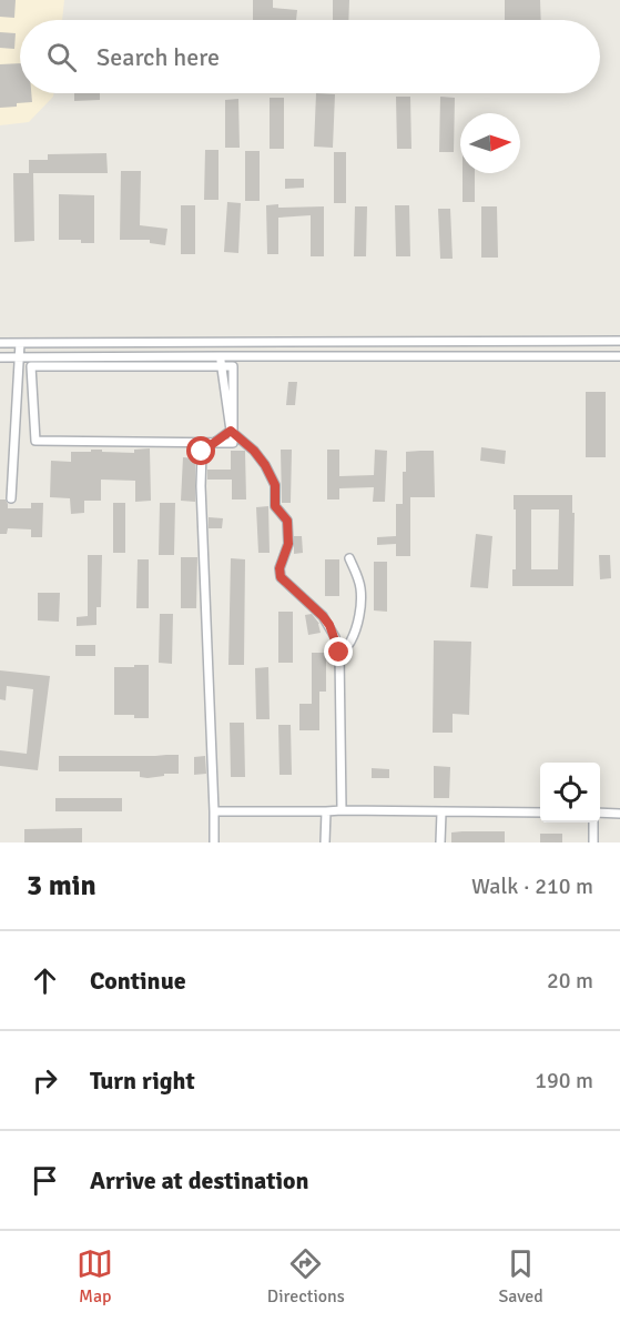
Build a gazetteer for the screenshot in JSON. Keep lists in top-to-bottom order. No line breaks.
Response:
{"north":"right","page":{"search":"Search here","heading":["3 min","Walk · 210 m"],"list":[["Continue","20 m"],["Turn right","190 m"],"Arrive at destination"],"nav":["Map","Directions","Saved"]}}
